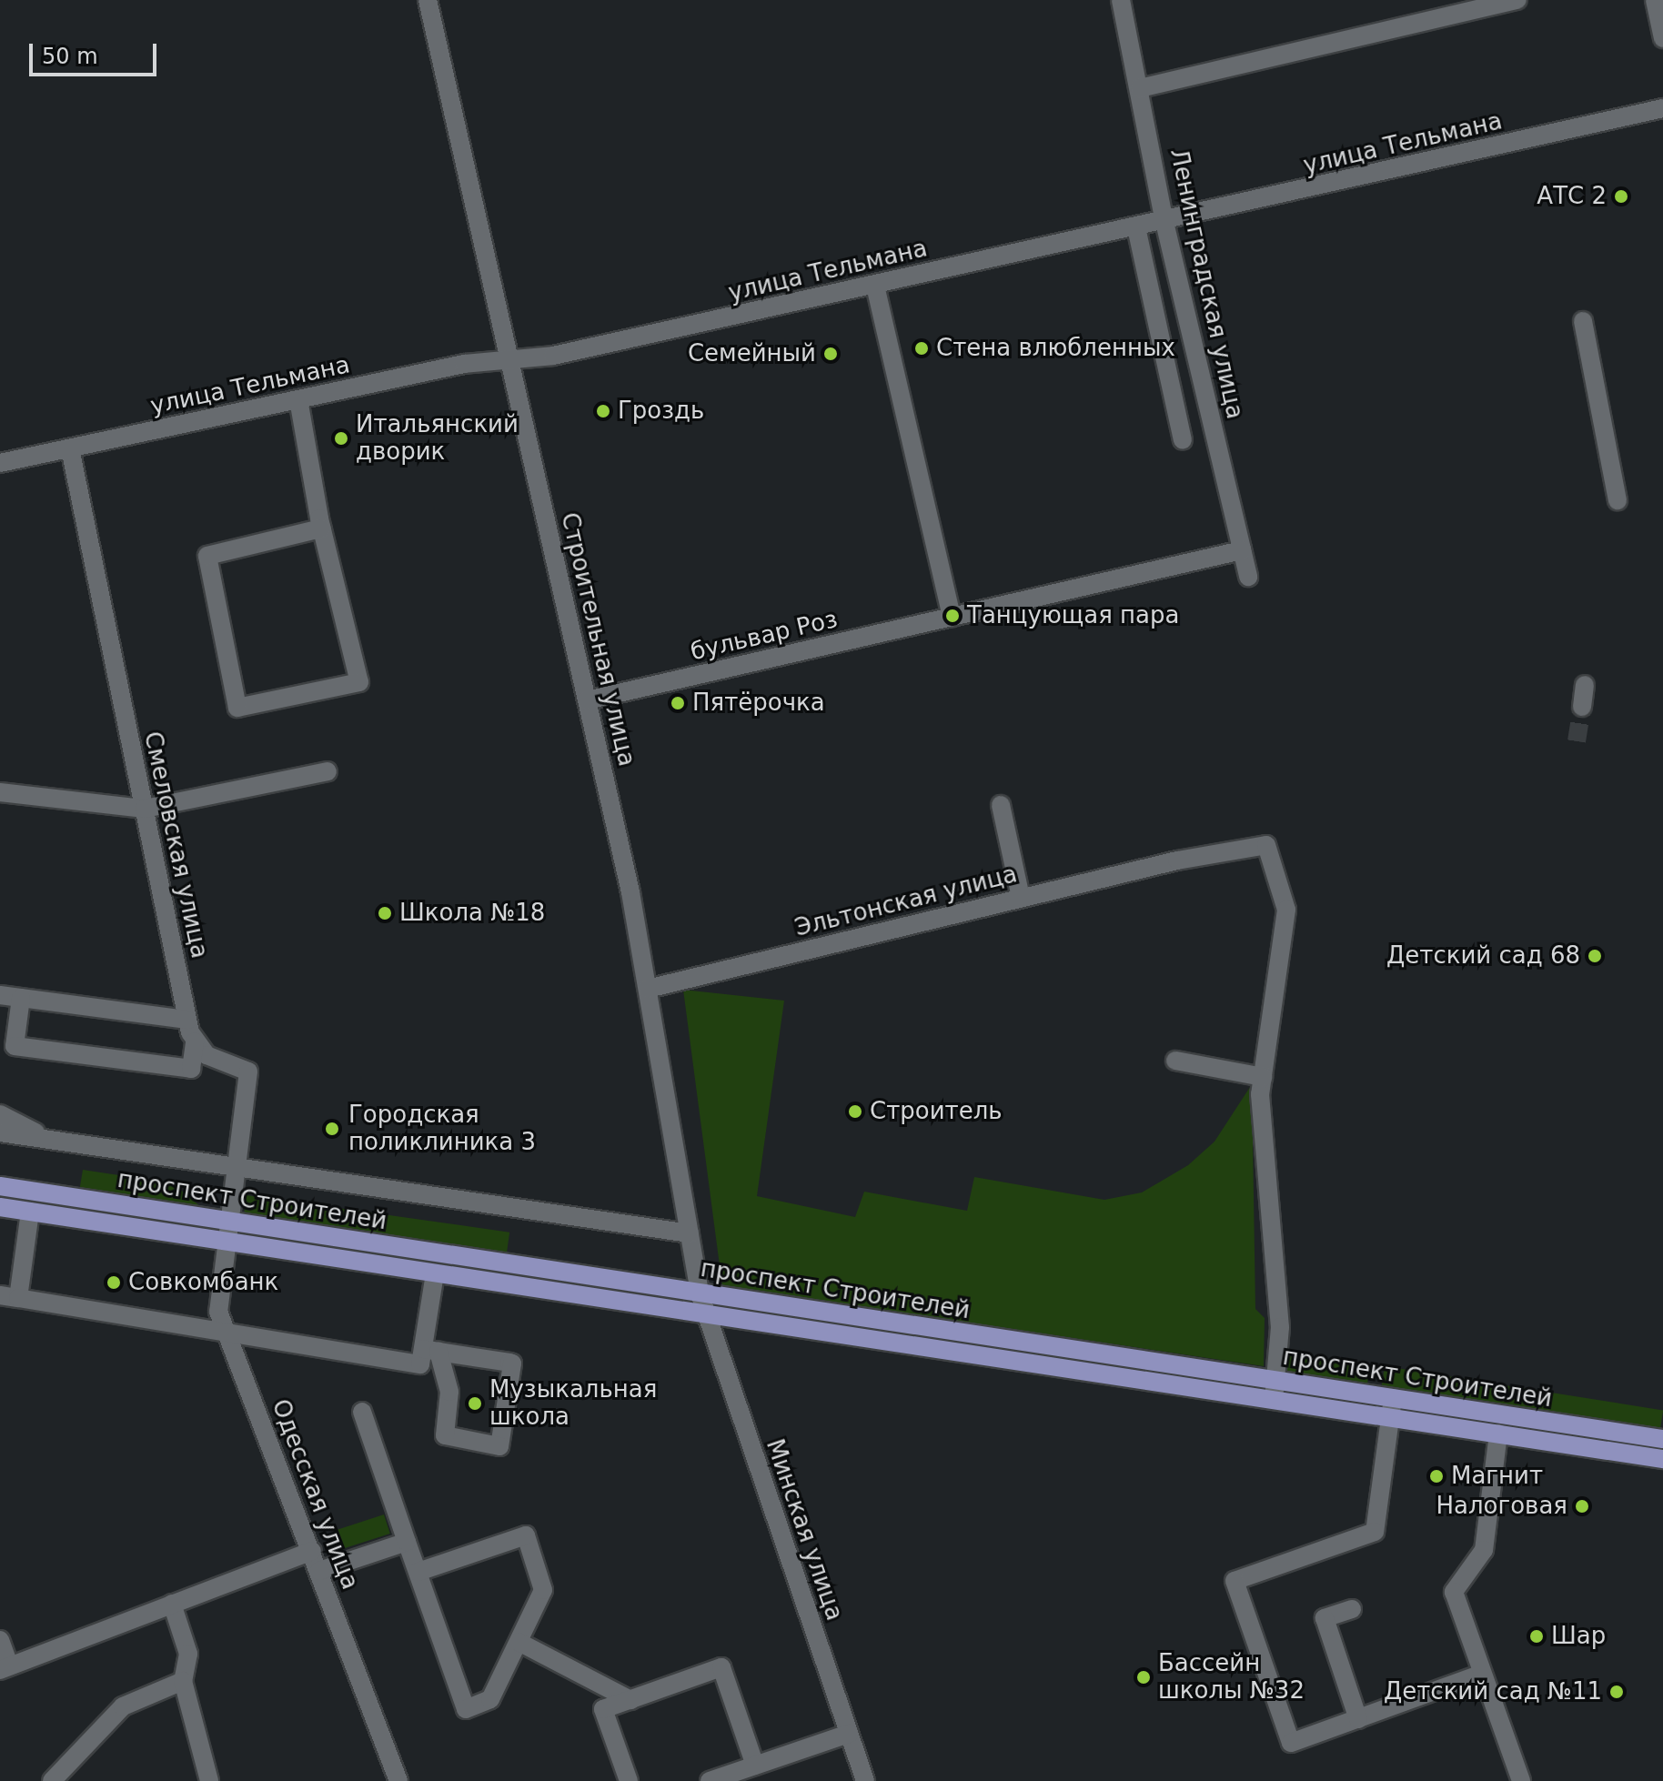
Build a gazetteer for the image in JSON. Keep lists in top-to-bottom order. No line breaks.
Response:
{"streets":{"main road":["проспект Строителей"],"street":["улица Тельмана","Ленинградская улица","бульвар Роз","Строительная улица","Смеловская улица","Эльтонская улица","Одесская улица","Минская улица"]},"crossings":[["улица Тельмана","Ленинградская улица"],["улица Тельмана","Строительная улица"],["улица Тельмана","Смеловская улица"],["Ленинградская улица","бульвар Роз"],["бульвар Роз","Строительная улица"],["Строительная улица","Эльтонская улица"],["Строительная улица","проспект Строителей"],["Строительная улица","Минская улица"],["проспект Строителей","Одесская улица"],["проспект Строителей","Минская улица"]],"places":["АТС 2","Стена влюбленных","Семейный","Гроздь","Итальянский дворик","Танцующая пара","Пятёрочка","Школа №18","Детский сад 68","Строитель","Городская поликлиника 3","Совкомбанк","Музыкальная школа","Магнит","Налоговая","Шар","Бассейн школы №32","Детский сад №11"],"scale_bar":"50 m"}
